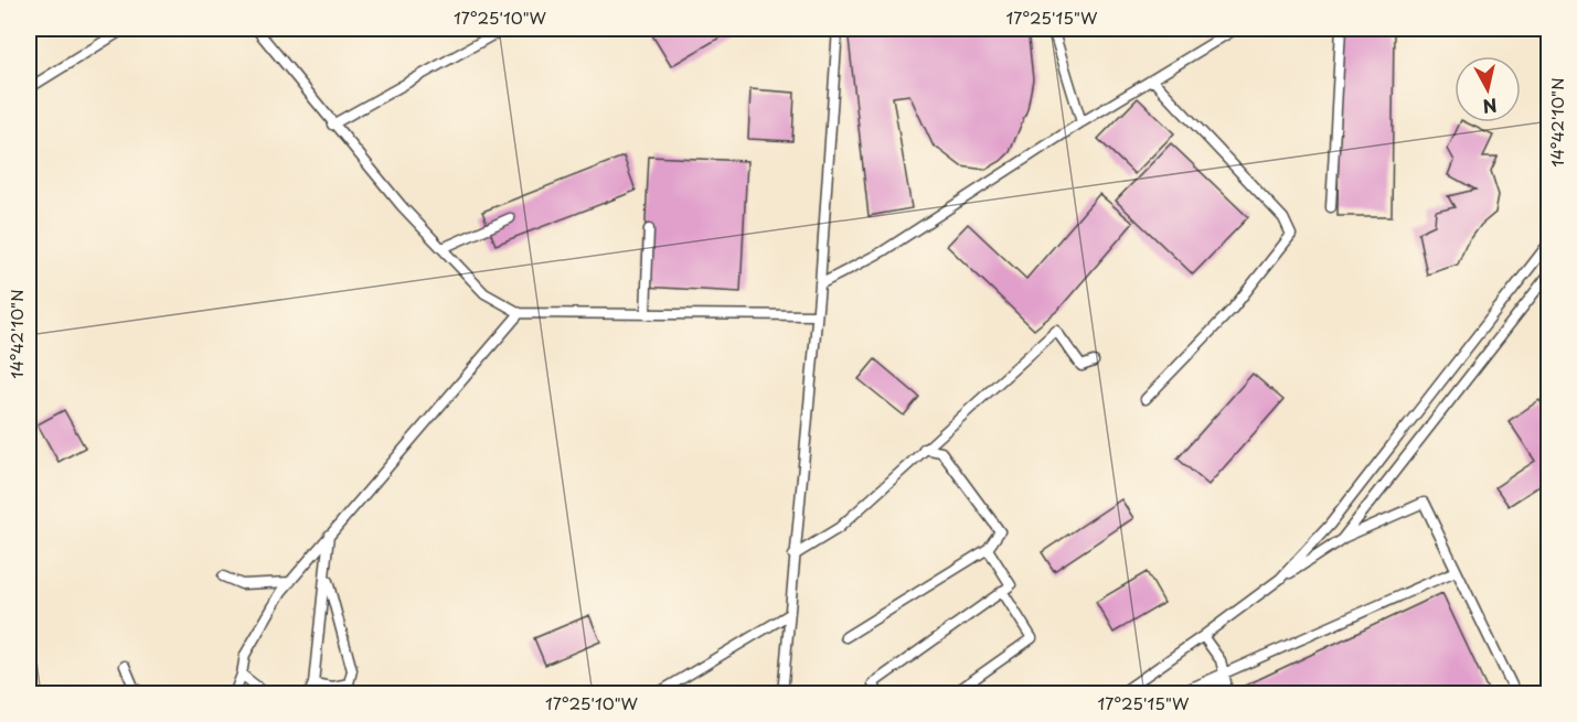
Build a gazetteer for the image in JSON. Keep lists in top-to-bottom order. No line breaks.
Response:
{"north":"bottom","coordinates":["17°25'10\"W","17°25'15\"W","14°42'10\"N"]}
